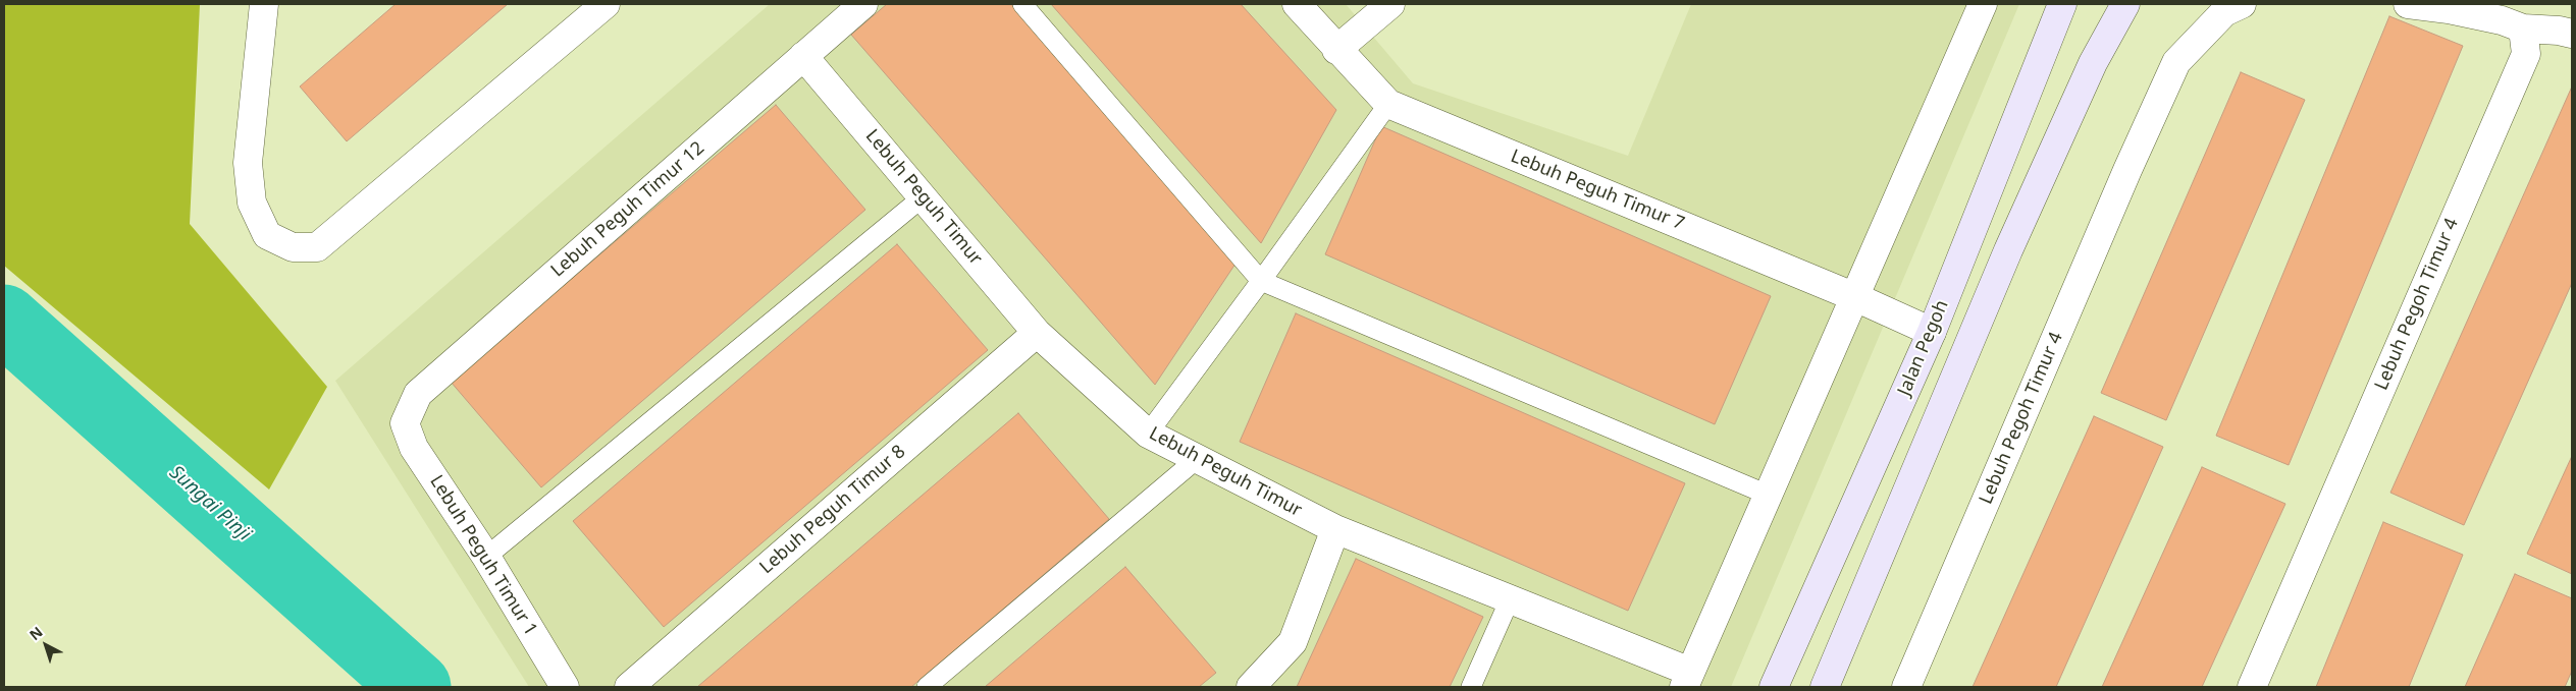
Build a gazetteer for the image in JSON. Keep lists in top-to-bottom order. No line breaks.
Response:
{"streets":{"street":["Lebuh Peguh Timur 7","Lebuh Peguh Timur","Lebuh Peguh Timur 12","Lebuh Pegoh Timur 4","Jalan Pegoh","Lebuh Peguh Timur 8","Lebuh Peguh Timur 1"]},"crossings":[["Lebuh Peguh Timur 7","Jalan Pegoh"],["Lebuh Peguh Timur","Lebuh Peguh Timur 12"],["Lebuh Peguh Timur","Lebuh Peguh Timur 8"],["Lebuh Peguh Timur 12","Lebuh Peguh Timur 1"]],"water":["Sungai Pinji"],"north":"top left"}
